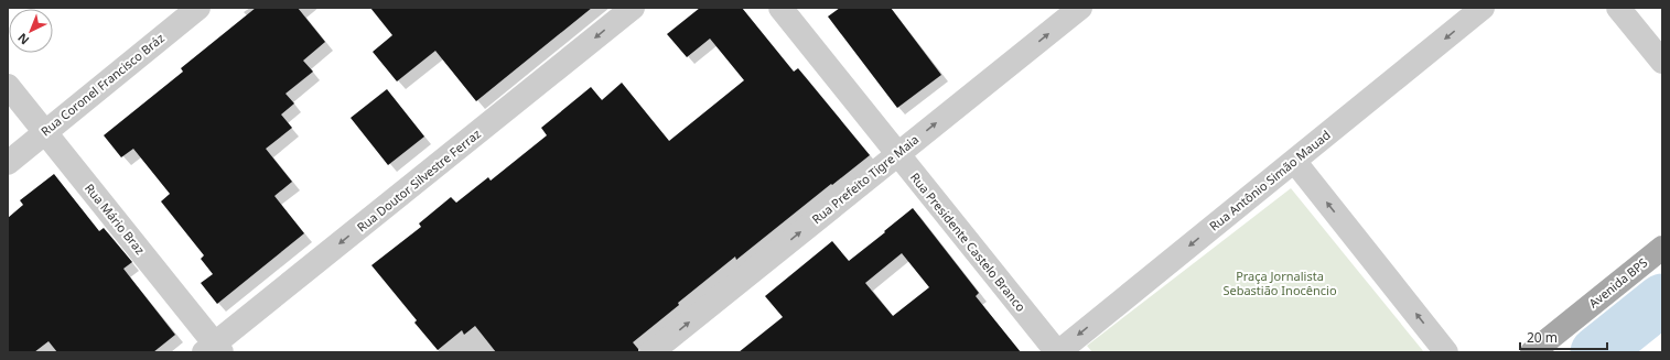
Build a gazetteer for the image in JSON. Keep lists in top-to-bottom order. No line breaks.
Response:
{"streets":{"main road":["Avenida BPS"],"street":["Rua Coronel Francisco Bráz","Rua Prefeito Tigre Maia","Rua Doutor Silvestre Ferraz","Rua Antônio Simão Mauad","Rua Mário Braz","Rua Presidente Castelo Branco"]},"crossings":[["Rua Coronel Francisco Bráz","Rua Mário Braz"],["Rua Prefeito Tigre Maia","Rua Presidente Castelo Branco"],["Rua Doutor Silvestre Ferraz","Rua Mário Braz"],["Rua Antônio Simão Mauad","Rua Presidente Castelo Branco"]],"one_way":["Rua Prefeito Tigre Maia","Rua Doutor Silvestre Ferraz","Rua Antônio Simão Mauad"],"parks":["Praça Jornalista Sebastião Inocêncio"],"scale_bar":"20 m","north":"bottom left"}
